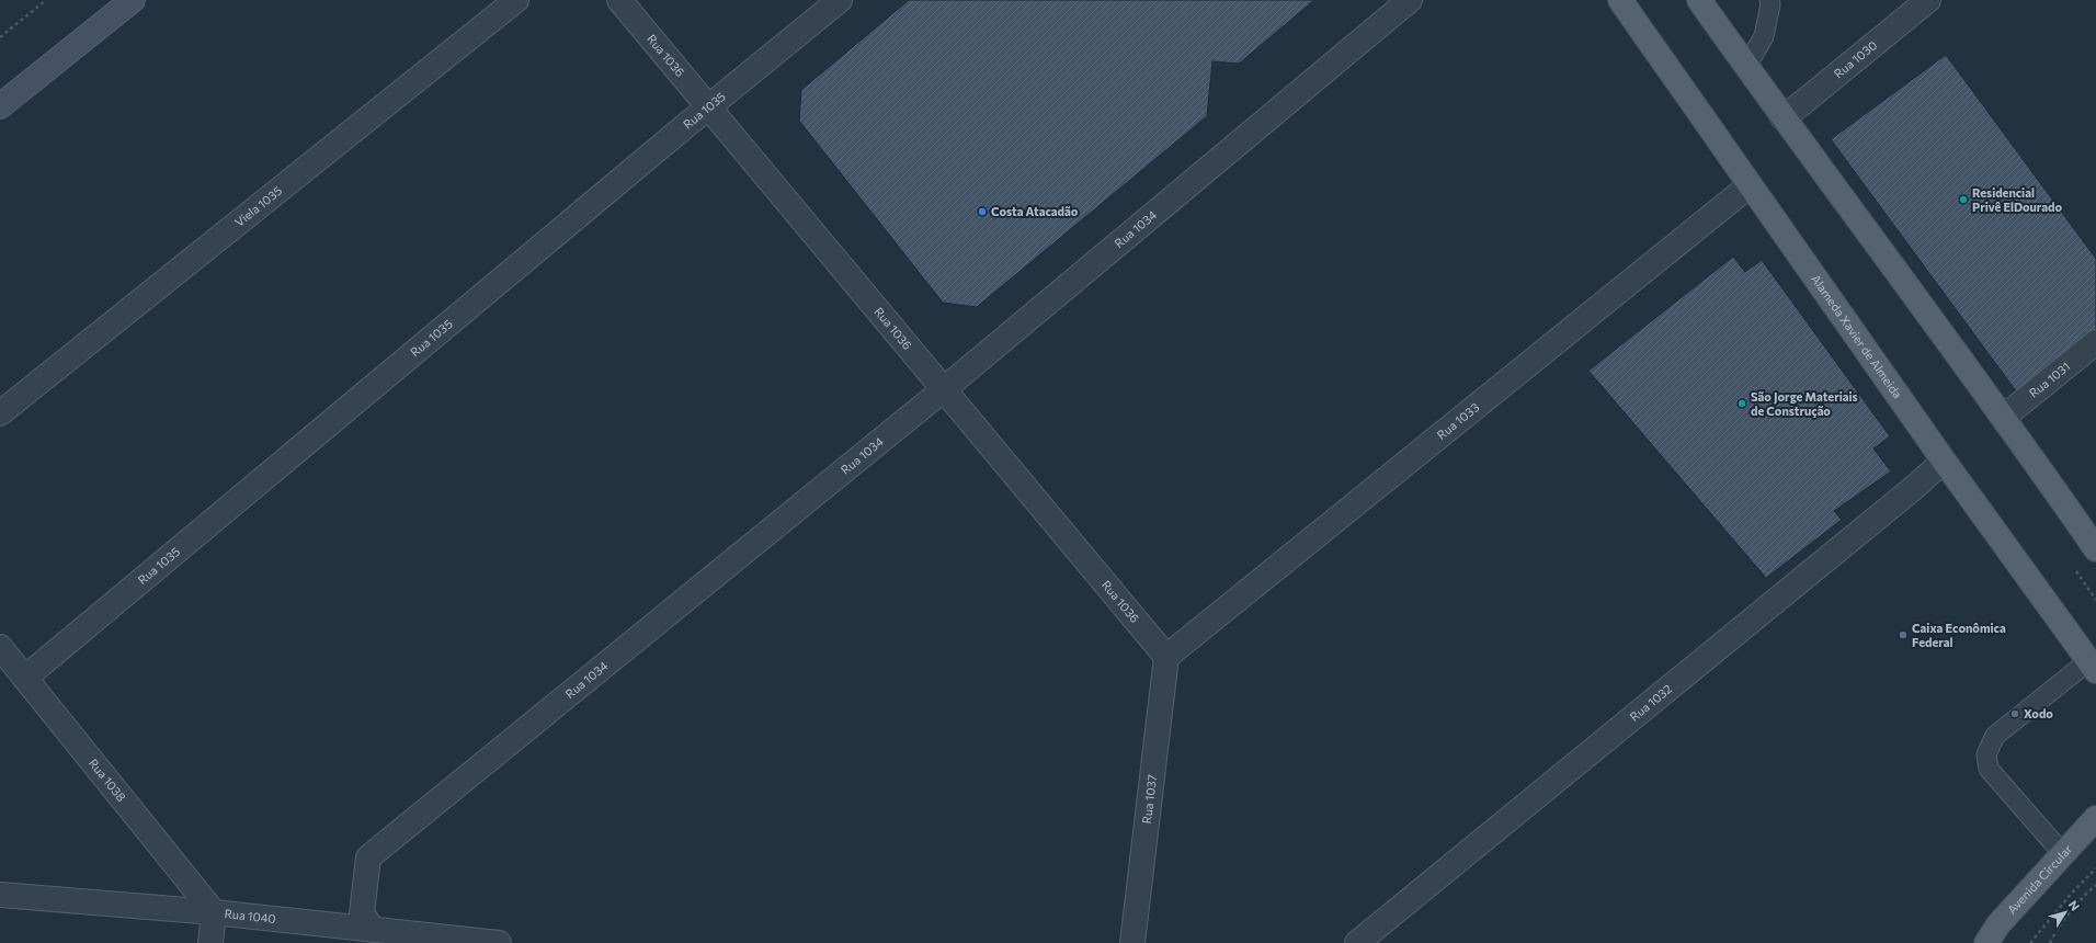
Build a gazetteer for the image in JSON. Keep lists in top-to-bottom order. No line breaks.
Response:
{"streets":{"main road":["Alameda Xavier de Almeida","Avenida Circular"],"street":["Rua 1036","Rua 1030","Rua 1035","Viela 1035","Rua 1034","Rua 1031","Rua 1033","Rua 1032","Rua 1038","Rua 1037","Rua 1040"]},"crossings":[["Rua 1036","Rua 1035"],["Rua 1036","Rua 1034"],["Rua 1036","Rua 1033"],["Rua 1036","Rua 1037"],["Rua 1035","Rua 1038"],["Rua 1034","Rua 1040"],["Alameda Xavier de Almeida","Rua 1033"],["Alameda Xavier de Almeida","Rua 1032"],["Rua 1033","Rua 1037"],["Rua 1038","Rua 1040"]],"places":["Residencial Privê ElDourado","Costa Atacadão","São Jorge Materiais de Construção","Caixa Econômica Federal","Xodo"],"north":"top right"}
